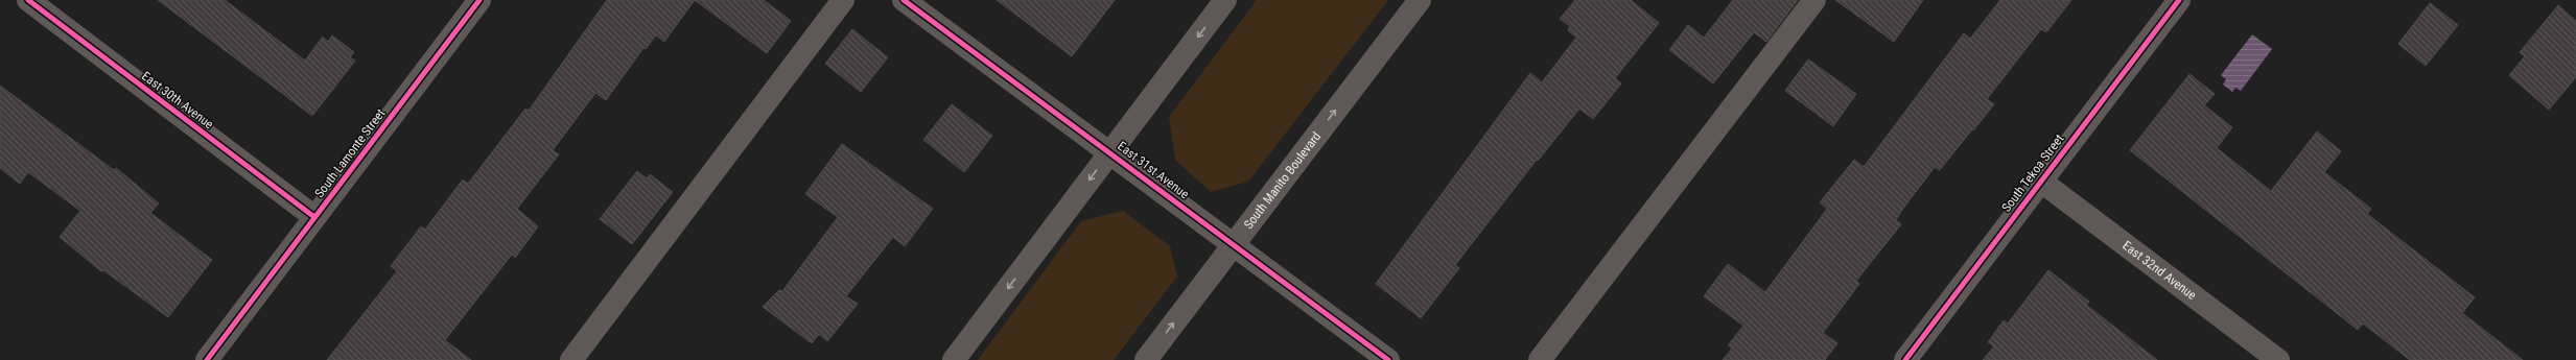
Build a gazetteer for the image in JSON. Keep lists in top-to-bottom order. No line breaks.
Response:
{"streets":{"street":["East 30th Avenue","South Lamonte Street","East 31st Avenue","South Tekoa Street","South Manito Boulevard","East 32nd Avenue"]},"crossings":[["East 30th Avenue","South Lamonte Street"],["East 31st Avenue","South Manito Boulevard"],["South Tekoa Street","East 32nd Avenue"]]}
